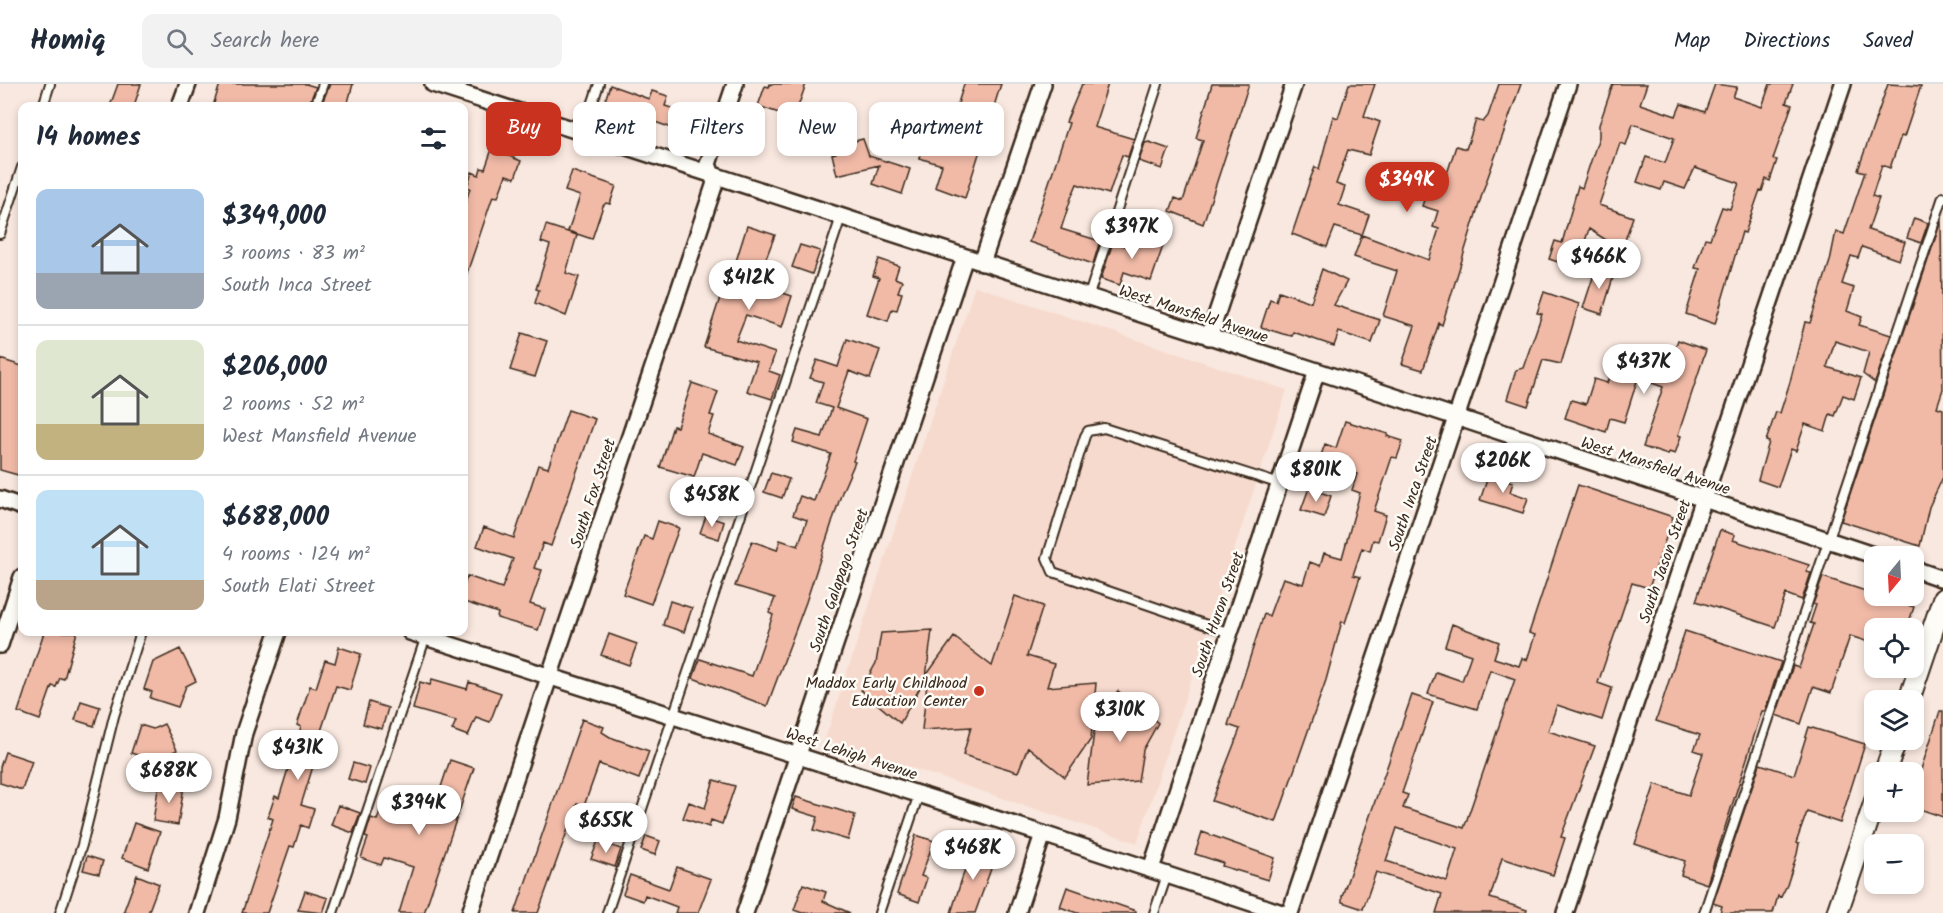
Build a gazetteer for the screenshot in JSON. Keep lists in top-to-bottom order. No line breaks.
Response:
{"streets":{"street":["West Mansfield Avenue","South Fox Street","South Inca Street","South Jason Street","South Galapago Street","South Huron Street","West Lehigh Avenue"]},"crossings":[["West Mansfield Avenue","South Fox Street"],["West Mansfield Avenue","South Inca Street"],["West Mansfield Avenue","South Jason Street"],["West Mansfield Avenue","South Galapago Street"],["West Mansfield Avenue","South Huron Street"],["South Fox Street","West Lehigh Avenue"],["South Galapago Street","West Lehigh Avenue"],["South Huron Street","West Lehigh Avenue"]],"places":["Maddox Early Childhood Education Center"],"north":"bottom","page":{"header":"Homiq","search":"Search here","nav":["Map","Directions","Saved"],"chip":["Buy","Rent","Filters","New","Apartment"],"heading":"14 homes","price":["$349K","$397K","$466K","$412K","$437K","$206K","$801K","$458K","$310K","$431K","$688K","$394K","$655K","$468K"],"list":[{"name":"$349,000","note":"3 rooms · 83 m² · South Inca Street"},{"name":"$206,000","note":"2 rooms · 52 m² · West Mansfield Avenue"},{"name":"$688,000","note":"4 rooms · 124 m² · South Elati Street"}],"map_buttons":["+","−"]}}
